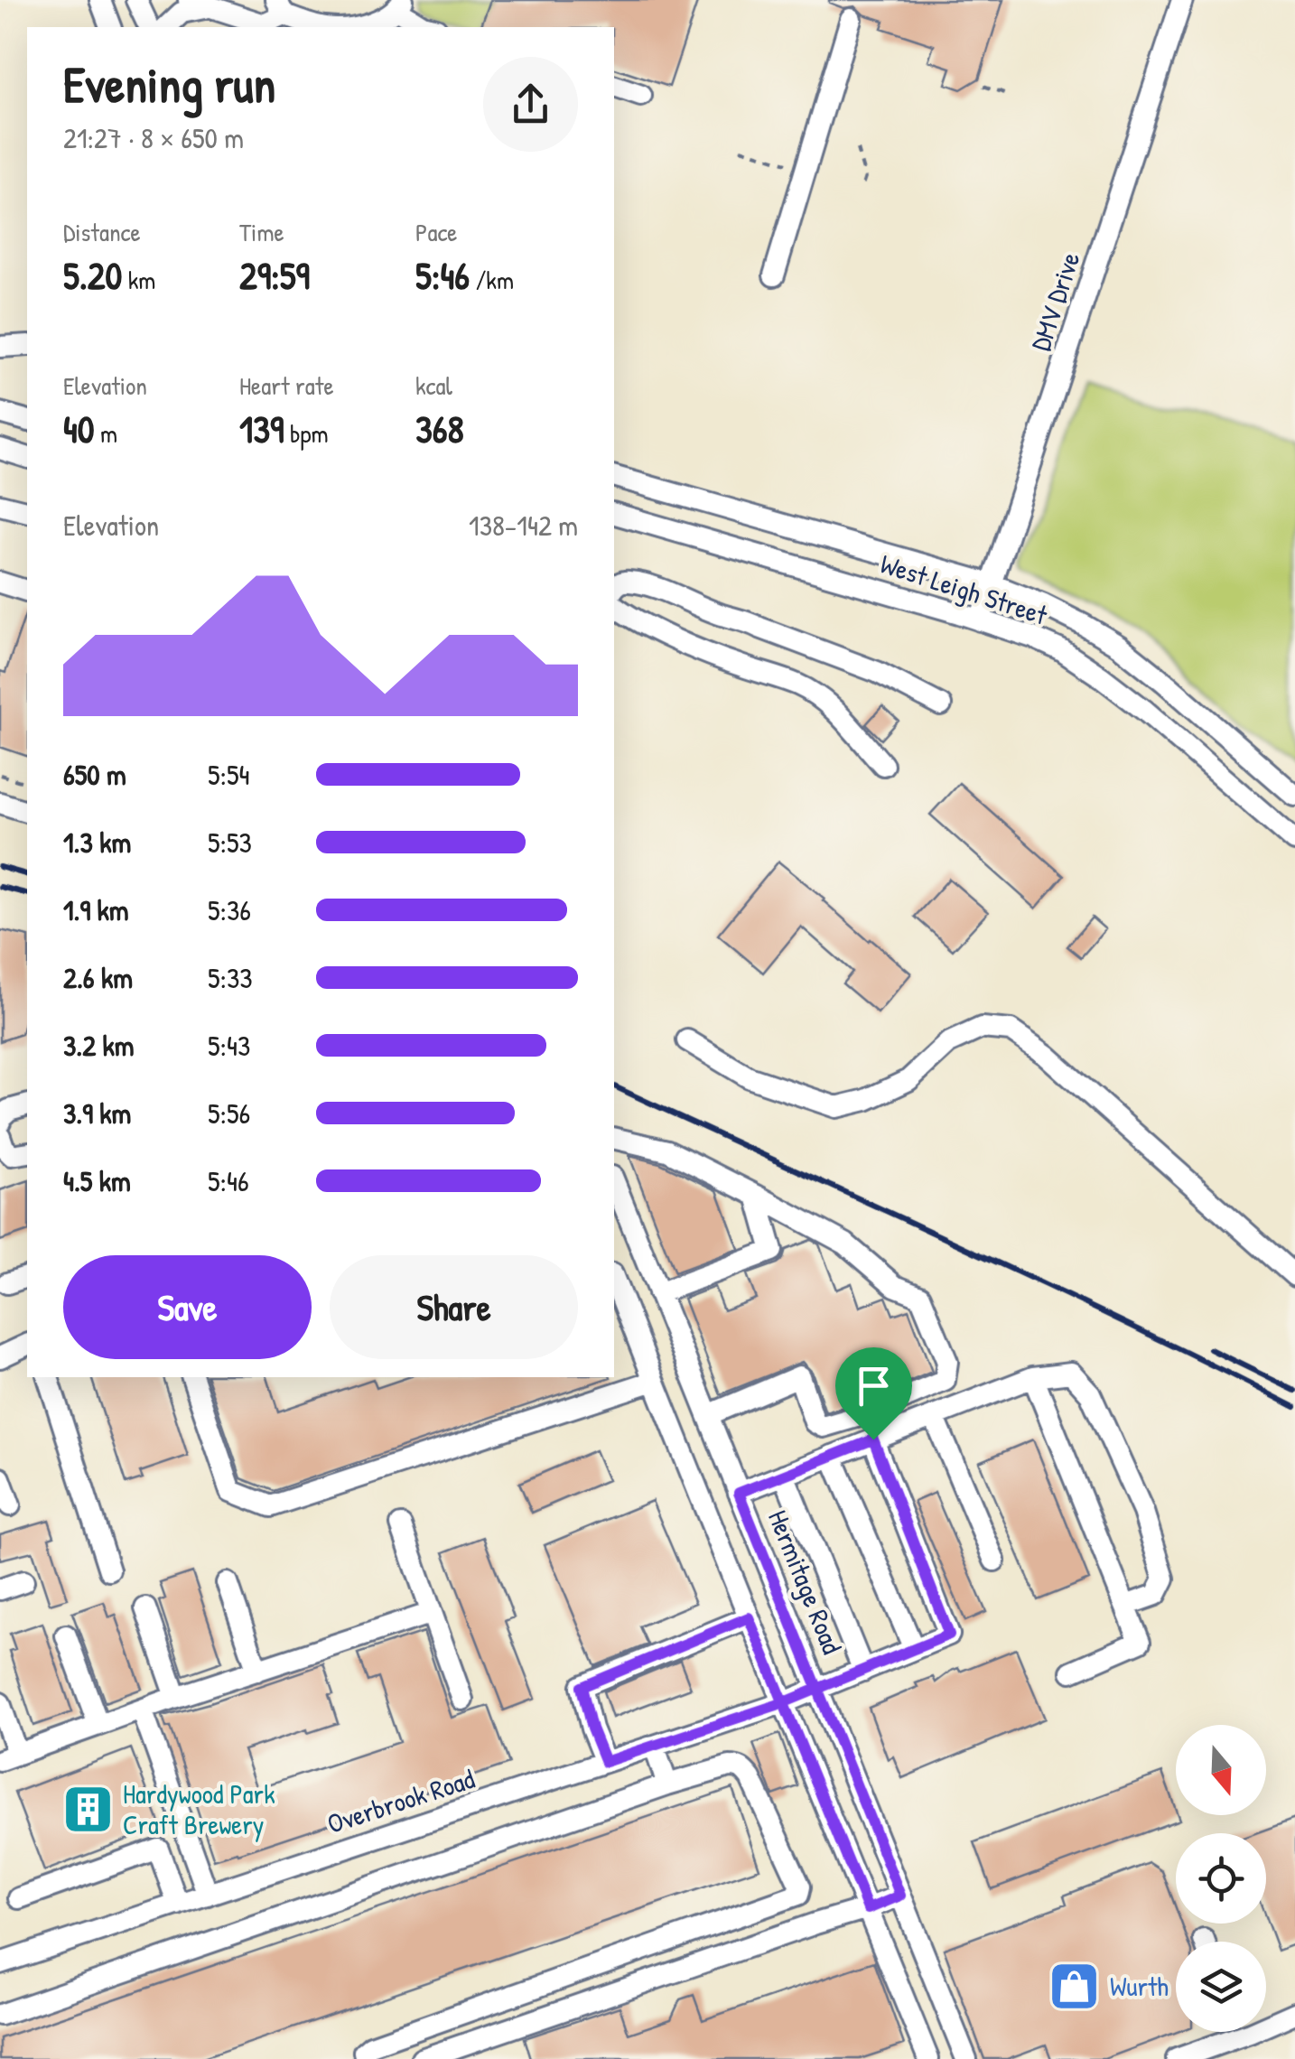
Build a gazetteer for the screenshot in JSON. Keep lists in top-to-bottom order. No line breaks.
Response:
{"streets":{"street":["DMV Drive","West Leigh Street","Hermitage Road","Overbrook Road"]},"crossings":[["DMV Drive","West Leigh Street"],["Hermitage Road","Overbrook Road"]],"places":{"building":["Hardywood Park Craft Brewery"],"shop":["Wurth"]},"north":"bottom","page":{"heading":["Evening run","21:27 · 8 × 650 m"],"stats":[["Distance","5.20 km"],["Time","29:59"],["Pace","5:46 /km"],["Elevation","40 m"],["Heart rate","139 bpm"],["kcal","368"]],"chart":["Elevation","138–142 m"],"list":[{"name":"650 m","note":"5:54"},{"name":"1.3 km","note":"5:53"},{"name":"1.9 km","note":"5:36"},{"name":"2.6 km","note":"5:33"},{"name":"3.2 km","note":"5:43"},{"name":"3.9 km","note":"5:56"},{"name":"4.5 km","note":"5:46"}],"buttons":["Save","Share"]}}
